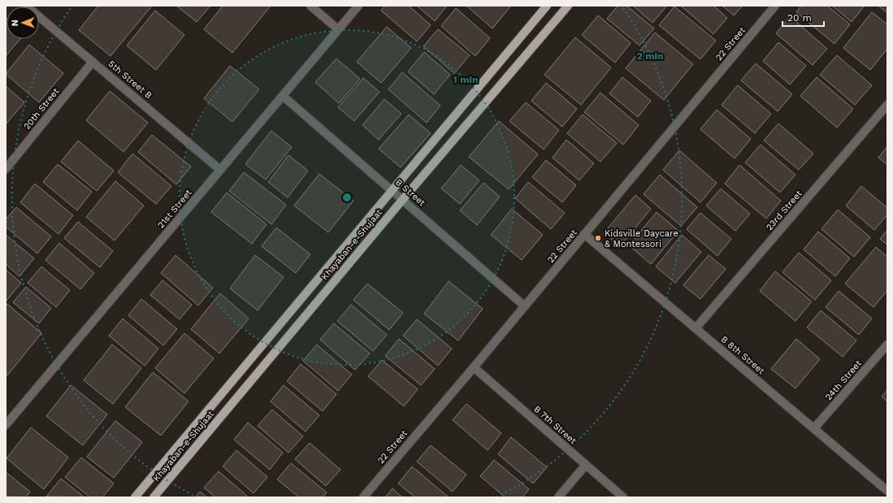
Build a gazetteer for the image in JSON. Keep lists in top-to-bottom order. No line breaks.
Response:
{"streets":{"main road":["Khayaban-e-Shujaat"],"street":["22 Street","5th Street B","20th Street","B Street","21st Street","23rd Street","B 8th Street","24th Street","B 7th Street"]},"crossings":[["22 Street","B Street"],["22 Street","B 8th Street"],["22 Street","B 7th Street"],["5th Street B","20th Street"],["5th Street B","21st Street"],["B Street","21st Street"],["B Street","Khayaban-e-Shujaat"],["23rd Street","B 8th Street"],["B 8th Street","24th Street"]],"places":["Kidsville Daycare & Montessori"],"scale_bar":"20 m","north":"left","rings":["2 min","1 min"]}
